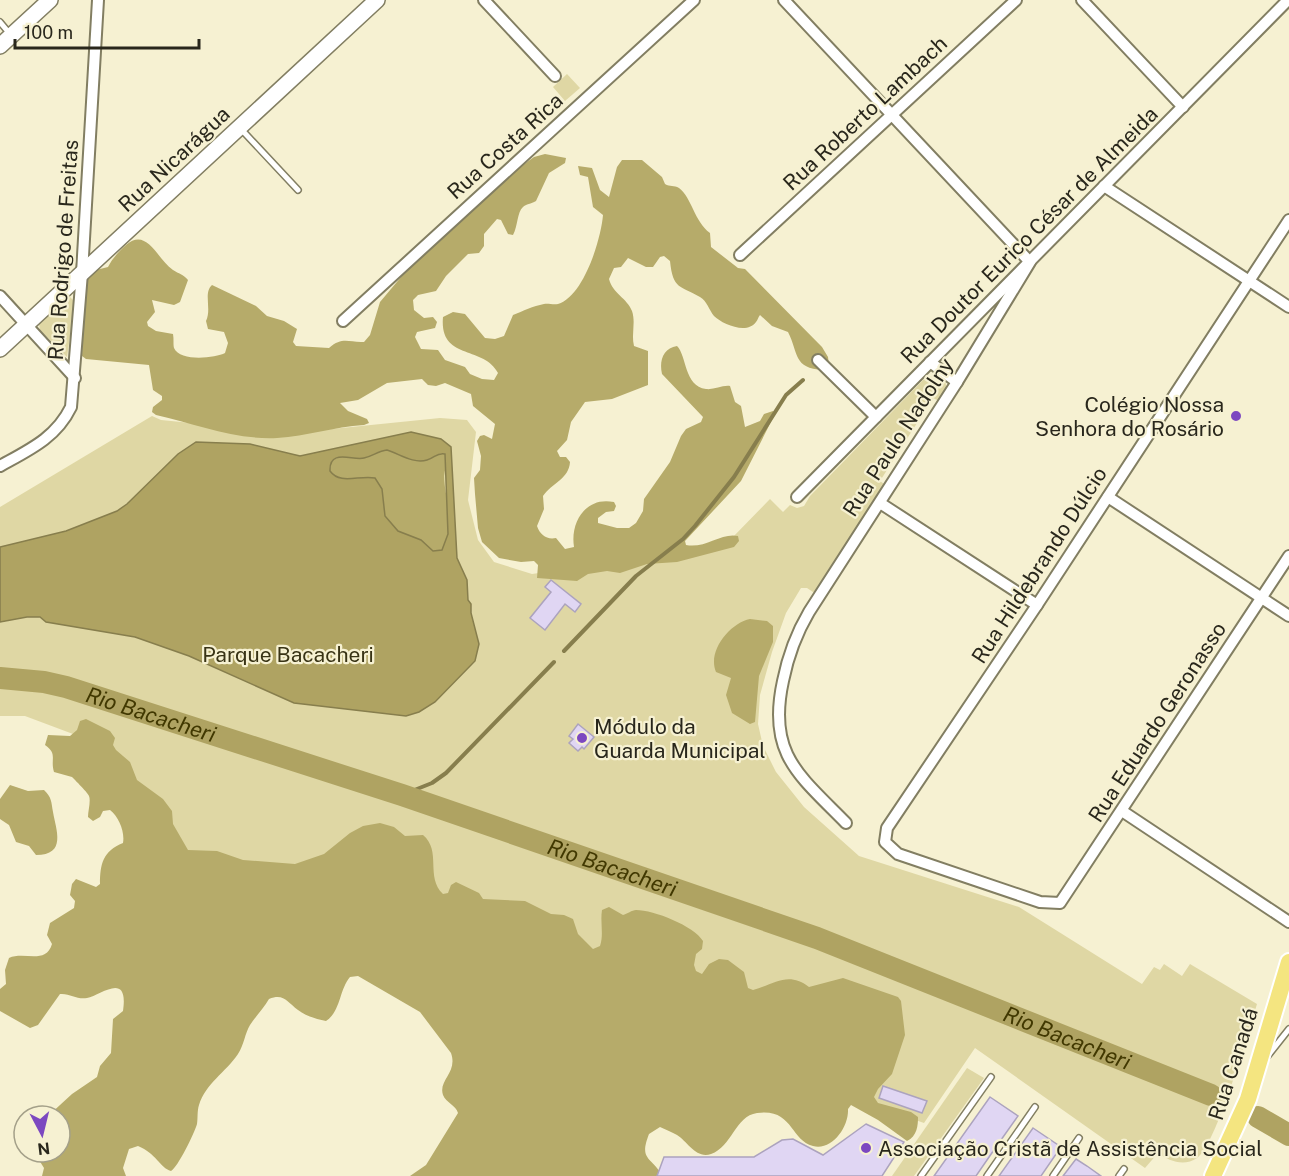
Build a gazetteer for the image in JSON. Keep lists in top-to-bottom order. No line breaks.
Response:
{"streets":{"main road":["Rua Nicarágua","Rua Canadá"],"street":["Rua Roberto Lambach","Rua Costa Rica","Rua Doutor Eurico César de Almeida","Rua Rodrigo de Freitas","Rua Paulo Nadolny","Rua Hildebrando Dúlcio","Rua Eduardo Geronasso"]},"crossings":[["Rua Nicarágua","Rua Rodrigo de Freitas"],["Rua Doutor Eurico César de Almeida","Rua Paulo Nadolny"],["Rua Hildebrando Dúlcio","Rua Eduardo Geronasso"]],"water":["Rio Bacacheri"],"parks":["Parque Bacacheri"],"places":["Colégio Nossa Senhora do Rosário","Módulo da Guarda Municipal","Associação Cristã de Assistência Social"],"scale_bar":"100 m","north":"bottom"}
